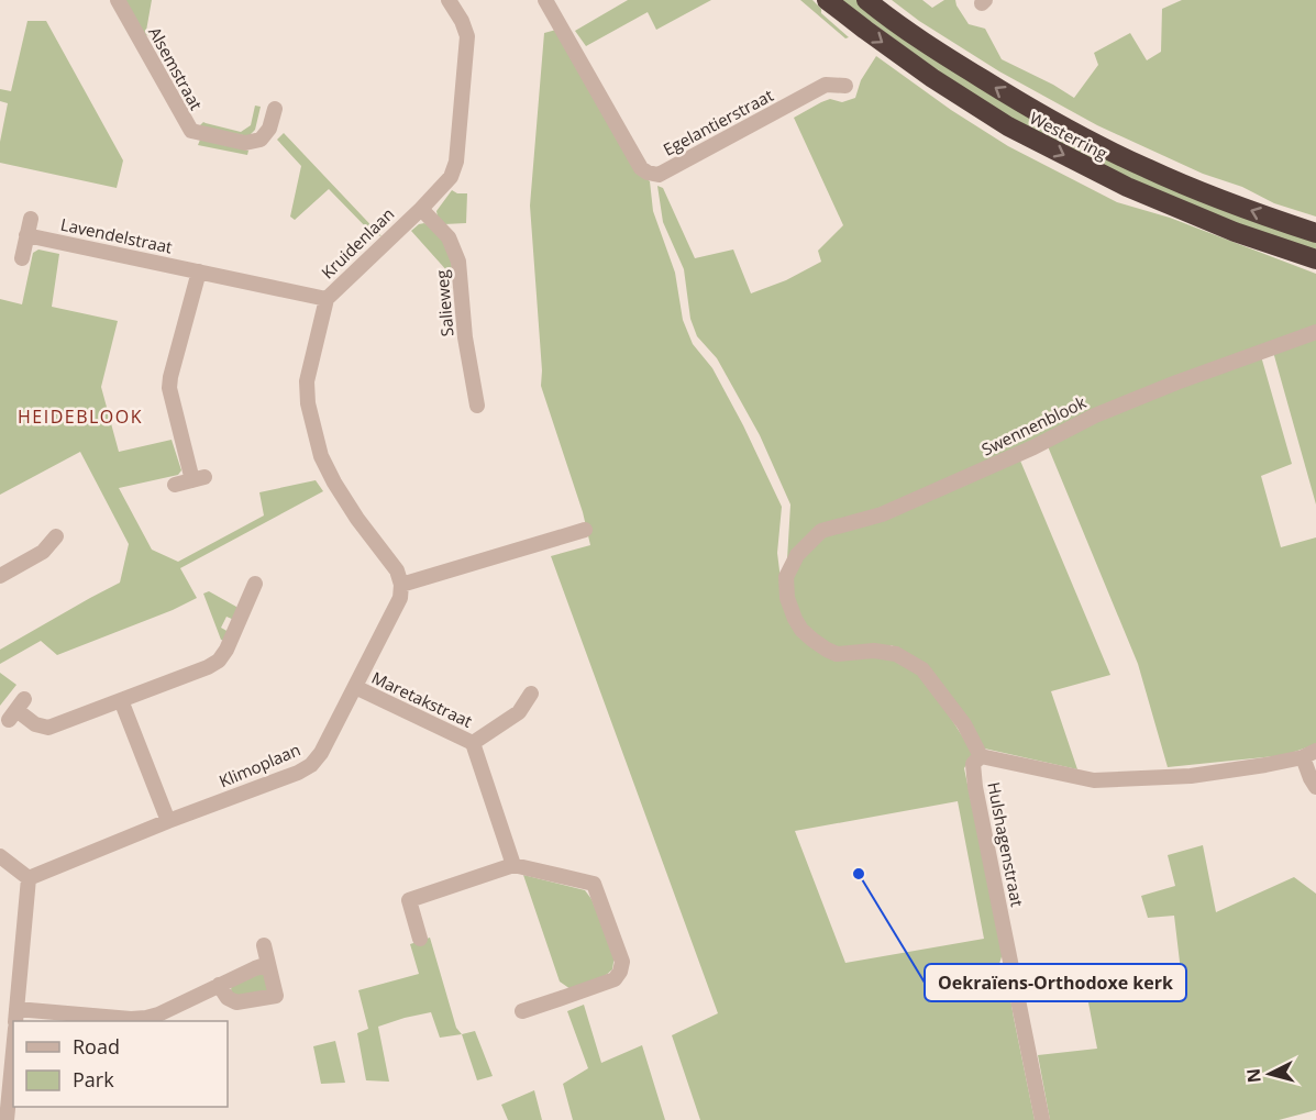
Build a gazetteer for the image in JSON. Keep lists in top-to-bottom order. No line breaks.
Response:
{"streets":{"highway":["Westerring"],"street":["Alsemstraat","Egelantierstraat","Lavendelstraat","Kruidenlaan","Salieweg","Swennenblook","Maretakstraat","Klimoplaan","Hulshagenstraat"]},"crossings":[["Lavendelstraat","Kruidenlaan"],["Kruidenlaan","Salieweg"],["Kruidenlaan","Klimoplaan"],["Swennenblook","Hulshagenstraat"],["Maretakstraat","Klimoplaan"]],"districts":["HEIDEBLOOK"],"places":["Oekraïens-Orthodoxe kerk"],"legend":["Road","Park"],"north":"left"}
